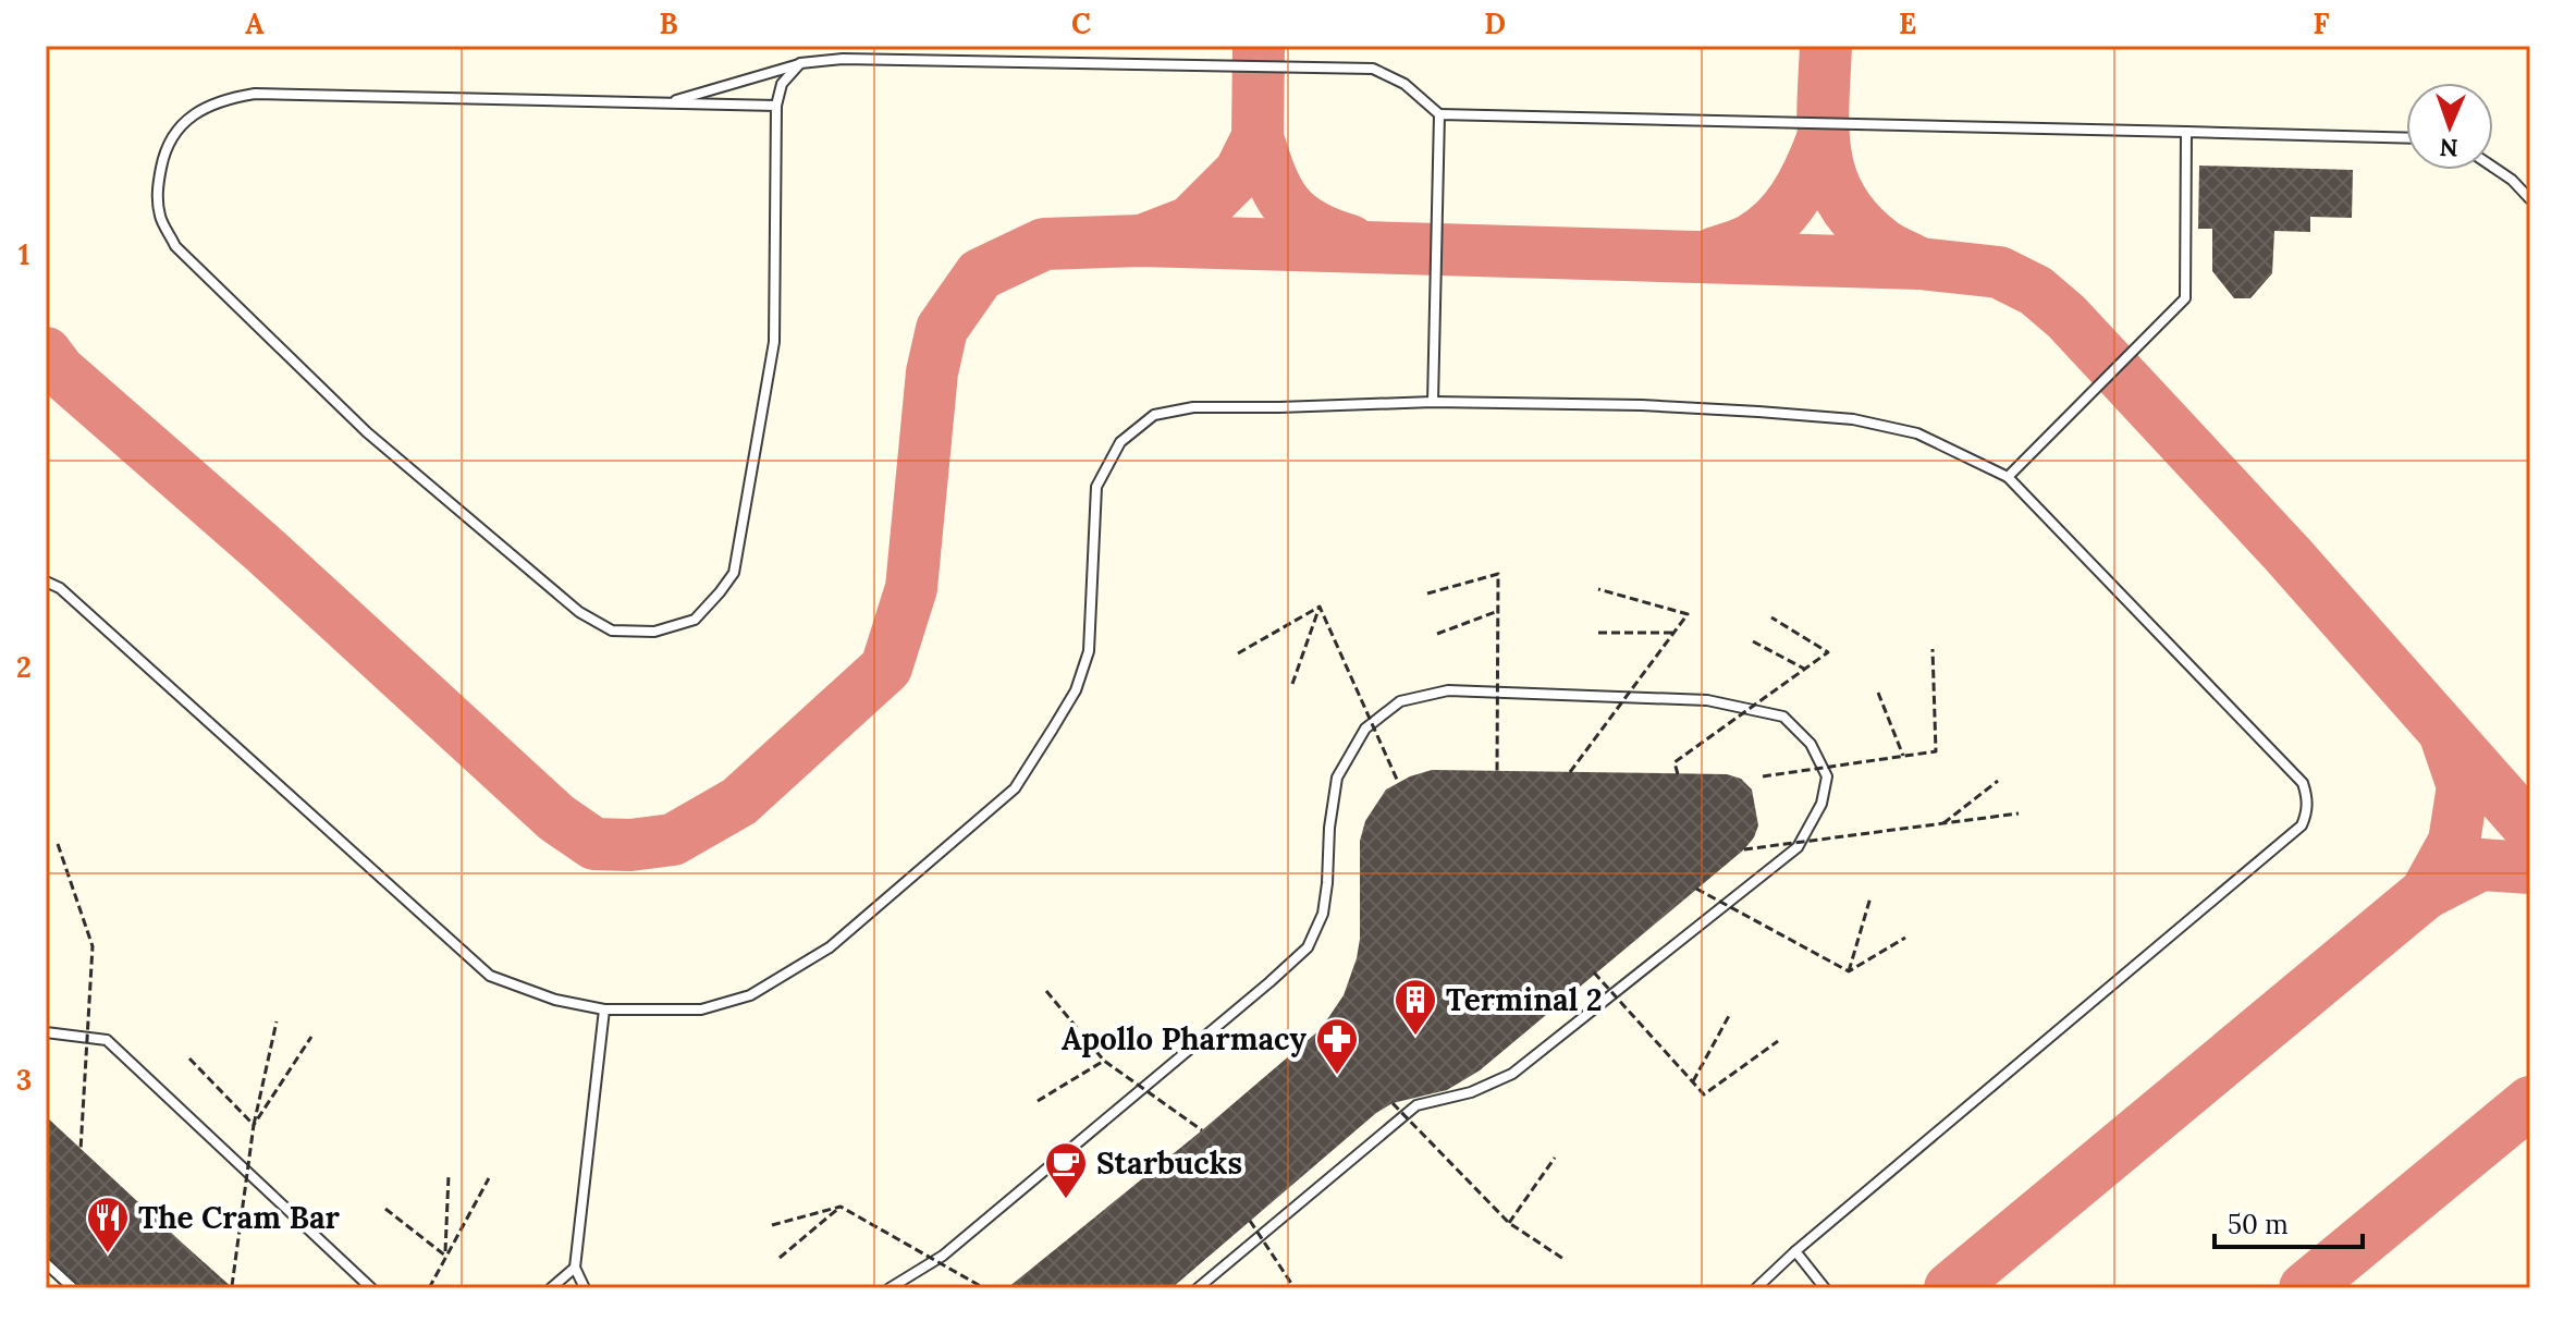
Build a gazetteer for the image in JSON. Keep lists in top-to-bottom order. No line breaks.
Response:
{"places":{"building":["Terminal 2"],"pharmacy":["Apollo Pharmacy"],"cafe":["Starbucks"],"restaurant":["The Cram Bar"]},"scale_bar":"50 m","north":"bottom","grid":{"columns":["A","B","C","D","E","F"],"rows":["1","2","3"]}}
